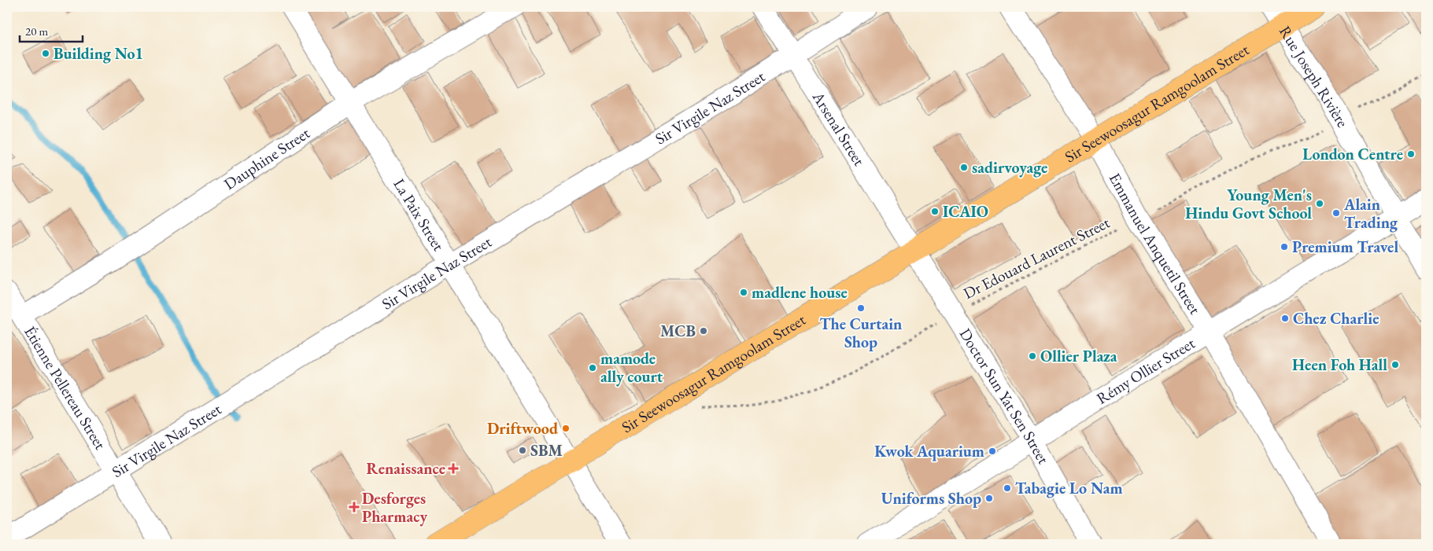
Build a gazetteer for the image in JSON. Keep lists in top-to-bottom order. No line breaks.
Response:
{"streets":{"main road":["Sir Seewoosagur Ramgoolam Street"],"street":["Rue Joseph Rivière","Sir Virgile Naz Street","Arsenal Street","Dauphine Street","La Paix Street","Emmanuel Anquetil Street","Rémy Ollier Street","Étienne Pellereau Street","Doctor Sun Yat Sen Street"],"path":["Dr Edouard Laurent Street"]},"crossings":[["Rue Joseph Rivière","Sir Seewoosagur Ramgoolam Street"],["Rue Joseph Rivière","Dr Edouard Laurent Street"],["Rue Joseph Rivière","Rémy Ollier Street"],["Sir Seewoosagur Ramgoolam Street","Arsenal Street"],["Sir Seewoosagur Ramgoolam Street","La Paix Street"],["Sir Seewoosagur Ramgoolam Street","Emmanuel Anquetil Street"],["Sir Seewoosagur Ramgoolam Street","Dr Edouard Laurent Street"],["Sir Seewoosagur Ramgoolam Street","Doctor Sun Yat Sen Street"],["Sir Virgile Naz Street","Arsenal Street"],["Sir Virgile Naz Street","La Paix Street"],["Sir Virgile Naz Street","Étienne Pellereau Street"],["Arsenal Street","Doctor Sun Yat Sen Street"],["Dauphine Street","La Paix Street"],["Dauphine Street","Étienne Pellereau Street"],["Emmanuel Anquetil Street","Dr Edouard Laurent Street"],["Emmanuel Anquetil Street","Rémy Ollier Street"],["Dr Edouard Laurent Street","Doctor Sun Yat Sen Street"],["Rémy Ollier Street","Doctor Sun Yat Sen Street"]],"places":{"other":["Building No1","London Centre","sadirvoyage","Young Men's Hindu Govt School","ICAIO","Alain Trading","Premium Travel","madlene house","The Curtain Shop","Chez Charlie","MCB","Ollier Plaza","Heen Foh Hall","mamode ally court","Driftwood","SBM","Kwok Aquarium","Tabagie Lo Nam","Uniforms Shop"],"health":["Renaissance","Desforges Pharmacy"]},"scale_bar":"20 m"}
